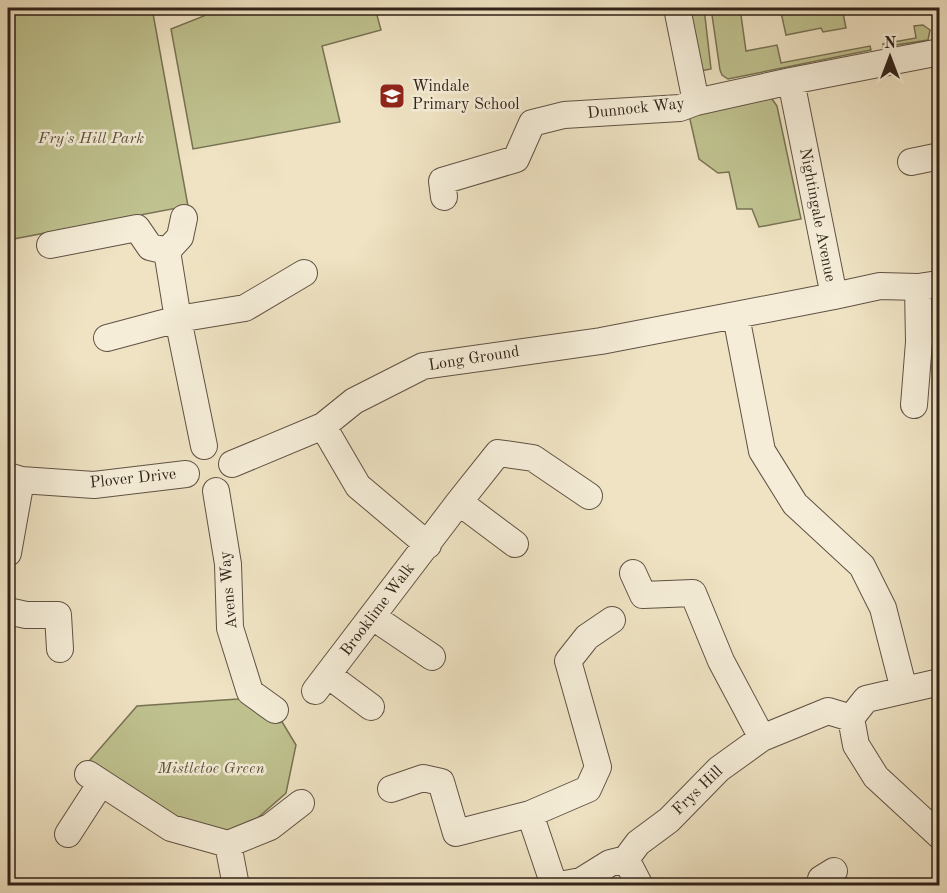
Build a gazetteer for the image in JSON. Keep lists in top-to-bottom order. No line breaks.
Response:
{"streets":{"street":["Dunnock Way","Nightingale Avenue","Long Ground","Plover Drive","Avens Way","Brooklime Walk","Frys Hill"]},"crossings":[["Dunnock Way","Nightingale Avenue"],["Nightingale Avenue","Long Ground"],["Long Ground","Plover Drive"],["Long Ground","Avens Way"],["Plover Drive","Avens Way"]],"parks":["Fry's Hill Park","Mistletoe Green"],"places":{"school or university":["Windale Primary School"]},"north":"top"}
